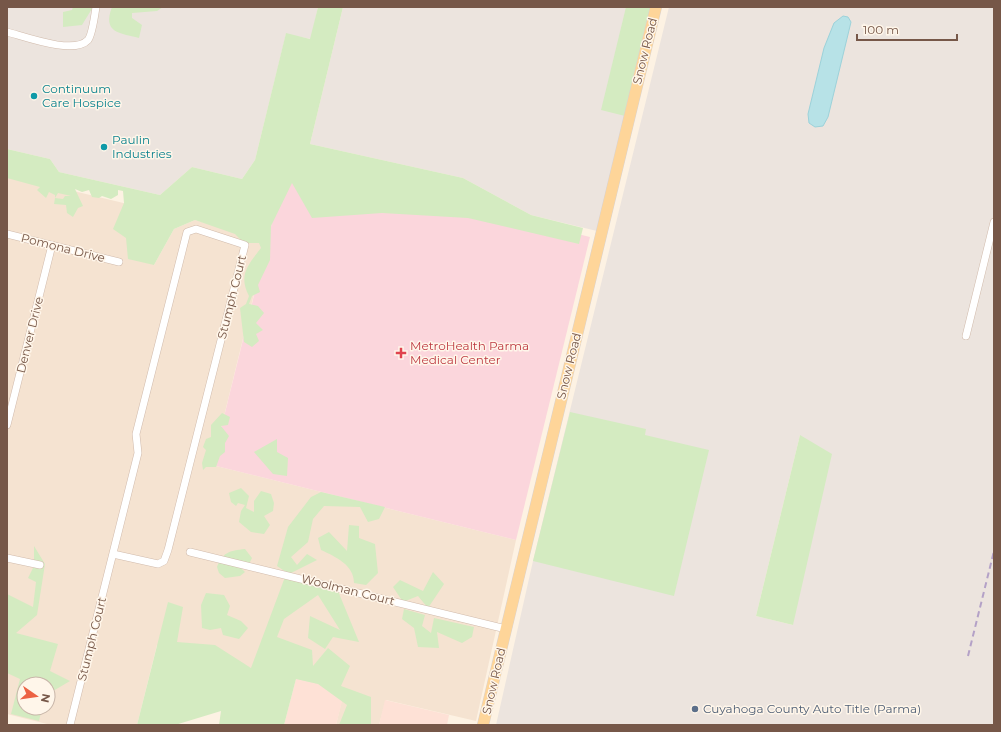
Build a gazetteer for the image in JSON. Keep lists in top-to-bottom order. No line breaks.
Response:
{"streets":{"main road":["Snow Road"],"street":["Pomona Drive","Stumph Court","Denver Drive","Woolman Court"]},"crossings":[["Snow Road","Woolman Court"],["Pomona Drive","Denver Drive"]],"places":{"other":["Continuum Care Hospice","Paulin Industries","Cuyahoga County Auto Title (Parma)"],"health":["MetroHealth Parma Medical Center"]},"scale_bar":"100 m","north":"right"}
